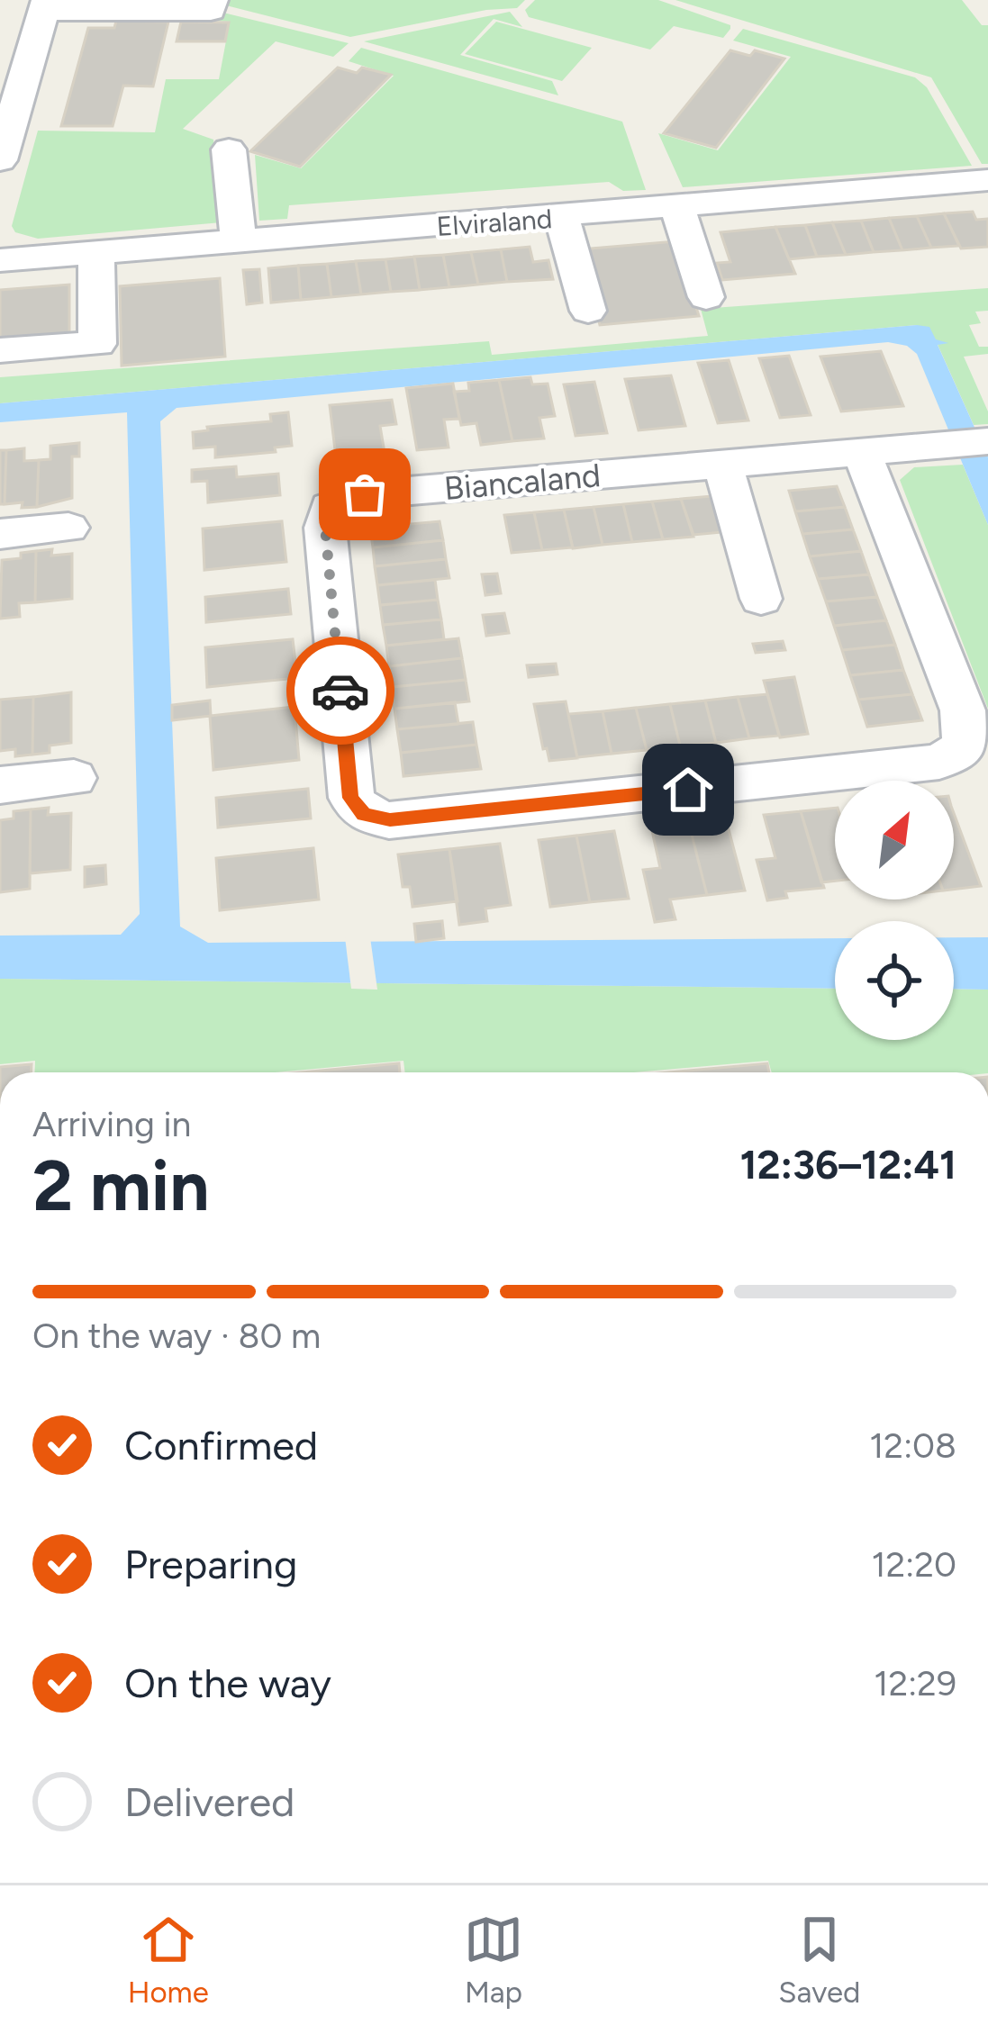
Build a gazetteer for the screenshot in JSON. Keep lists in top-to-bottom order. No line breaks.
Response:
{"streets":{"street":["Elviraland","Biancaland"]},"north":"top right","page":{"heading":["2 min","Arriving in","12:36–12:41"],"bar":"On the way · 80 m","list":[["Confirmed","12:08"],["Preparing","12:20"],["On the way","12:29"],"Delivered"],"tabs":["Home","Map","Saved"]}}
